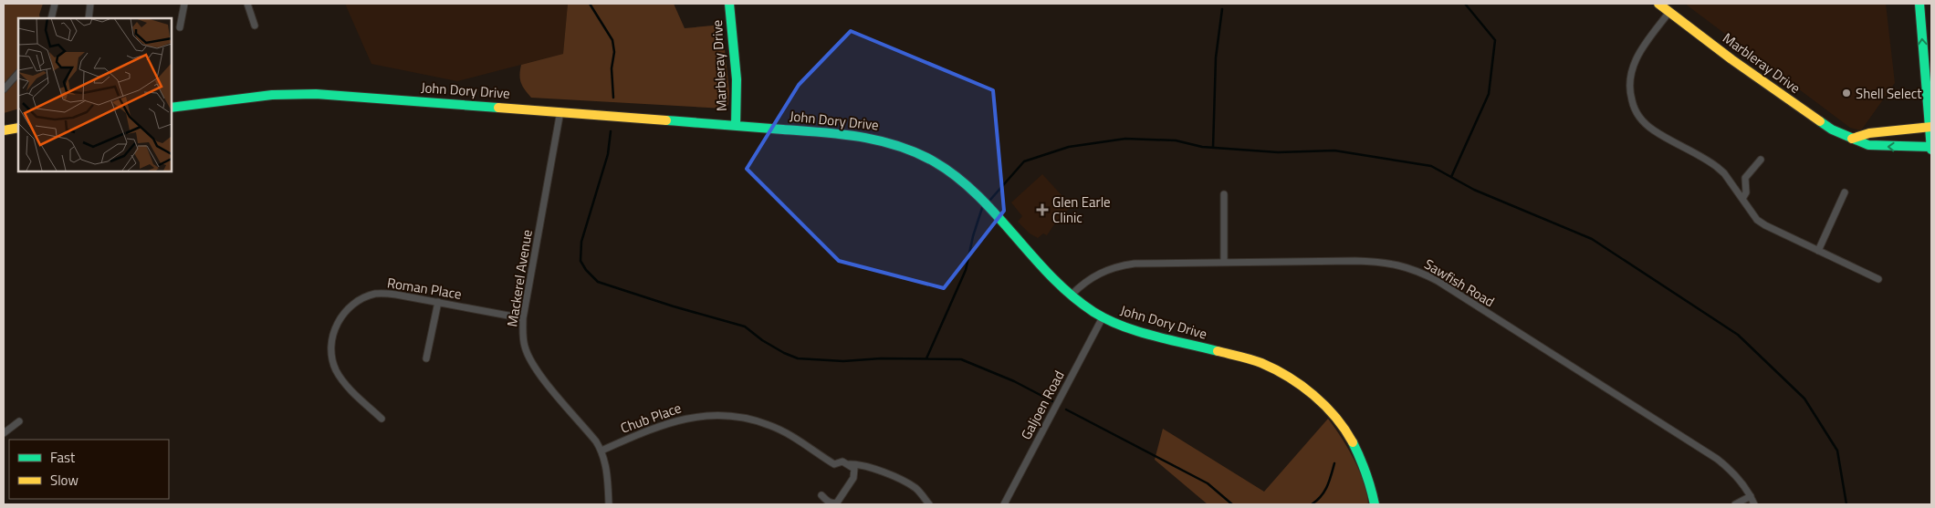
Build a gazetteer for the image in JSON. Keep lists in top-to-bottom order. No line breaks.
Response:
{"streets":{"street":["Marbleray Drive","John Dory Drive","Mackerel Avenue","Sawfish Road","Roman Place","Galjoen Road","Chub Place"]},"crossings":[["Marbleray Drive","John Dory Drive"],["John Dory Drive","Mackerel Avenue"],["John Dory Drive","Sawfish Road"],["John Dory Drive","Galjoen Road"],["Mackerel Avenue","Roman Place"],["Mackerel Avenue","Chub Place"]],"places":{"other":["Shell Select"],"health":["Glen Earle Clinic"]},"legend":["Fast","Slow"]}
